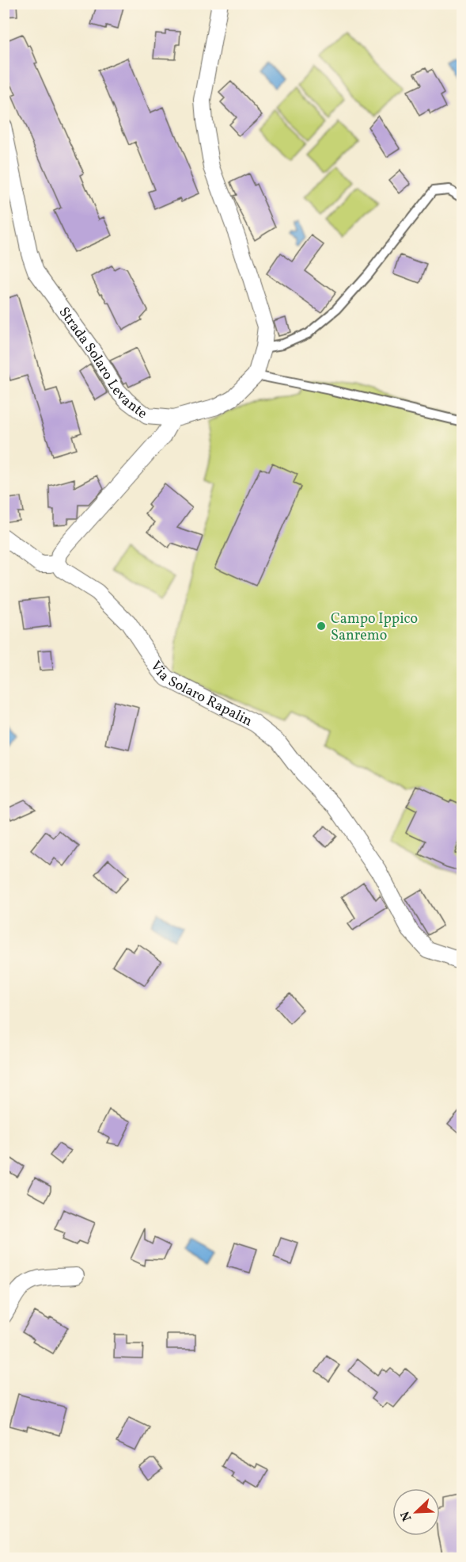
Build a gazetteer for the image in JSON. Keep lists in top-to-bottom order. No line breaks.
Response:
{"streets":{"street":["Strada Solaro Levante","Via Solaro Rapalin"]},"places":["Campo Ippico Sanremo"],"north":"bottom left"}
